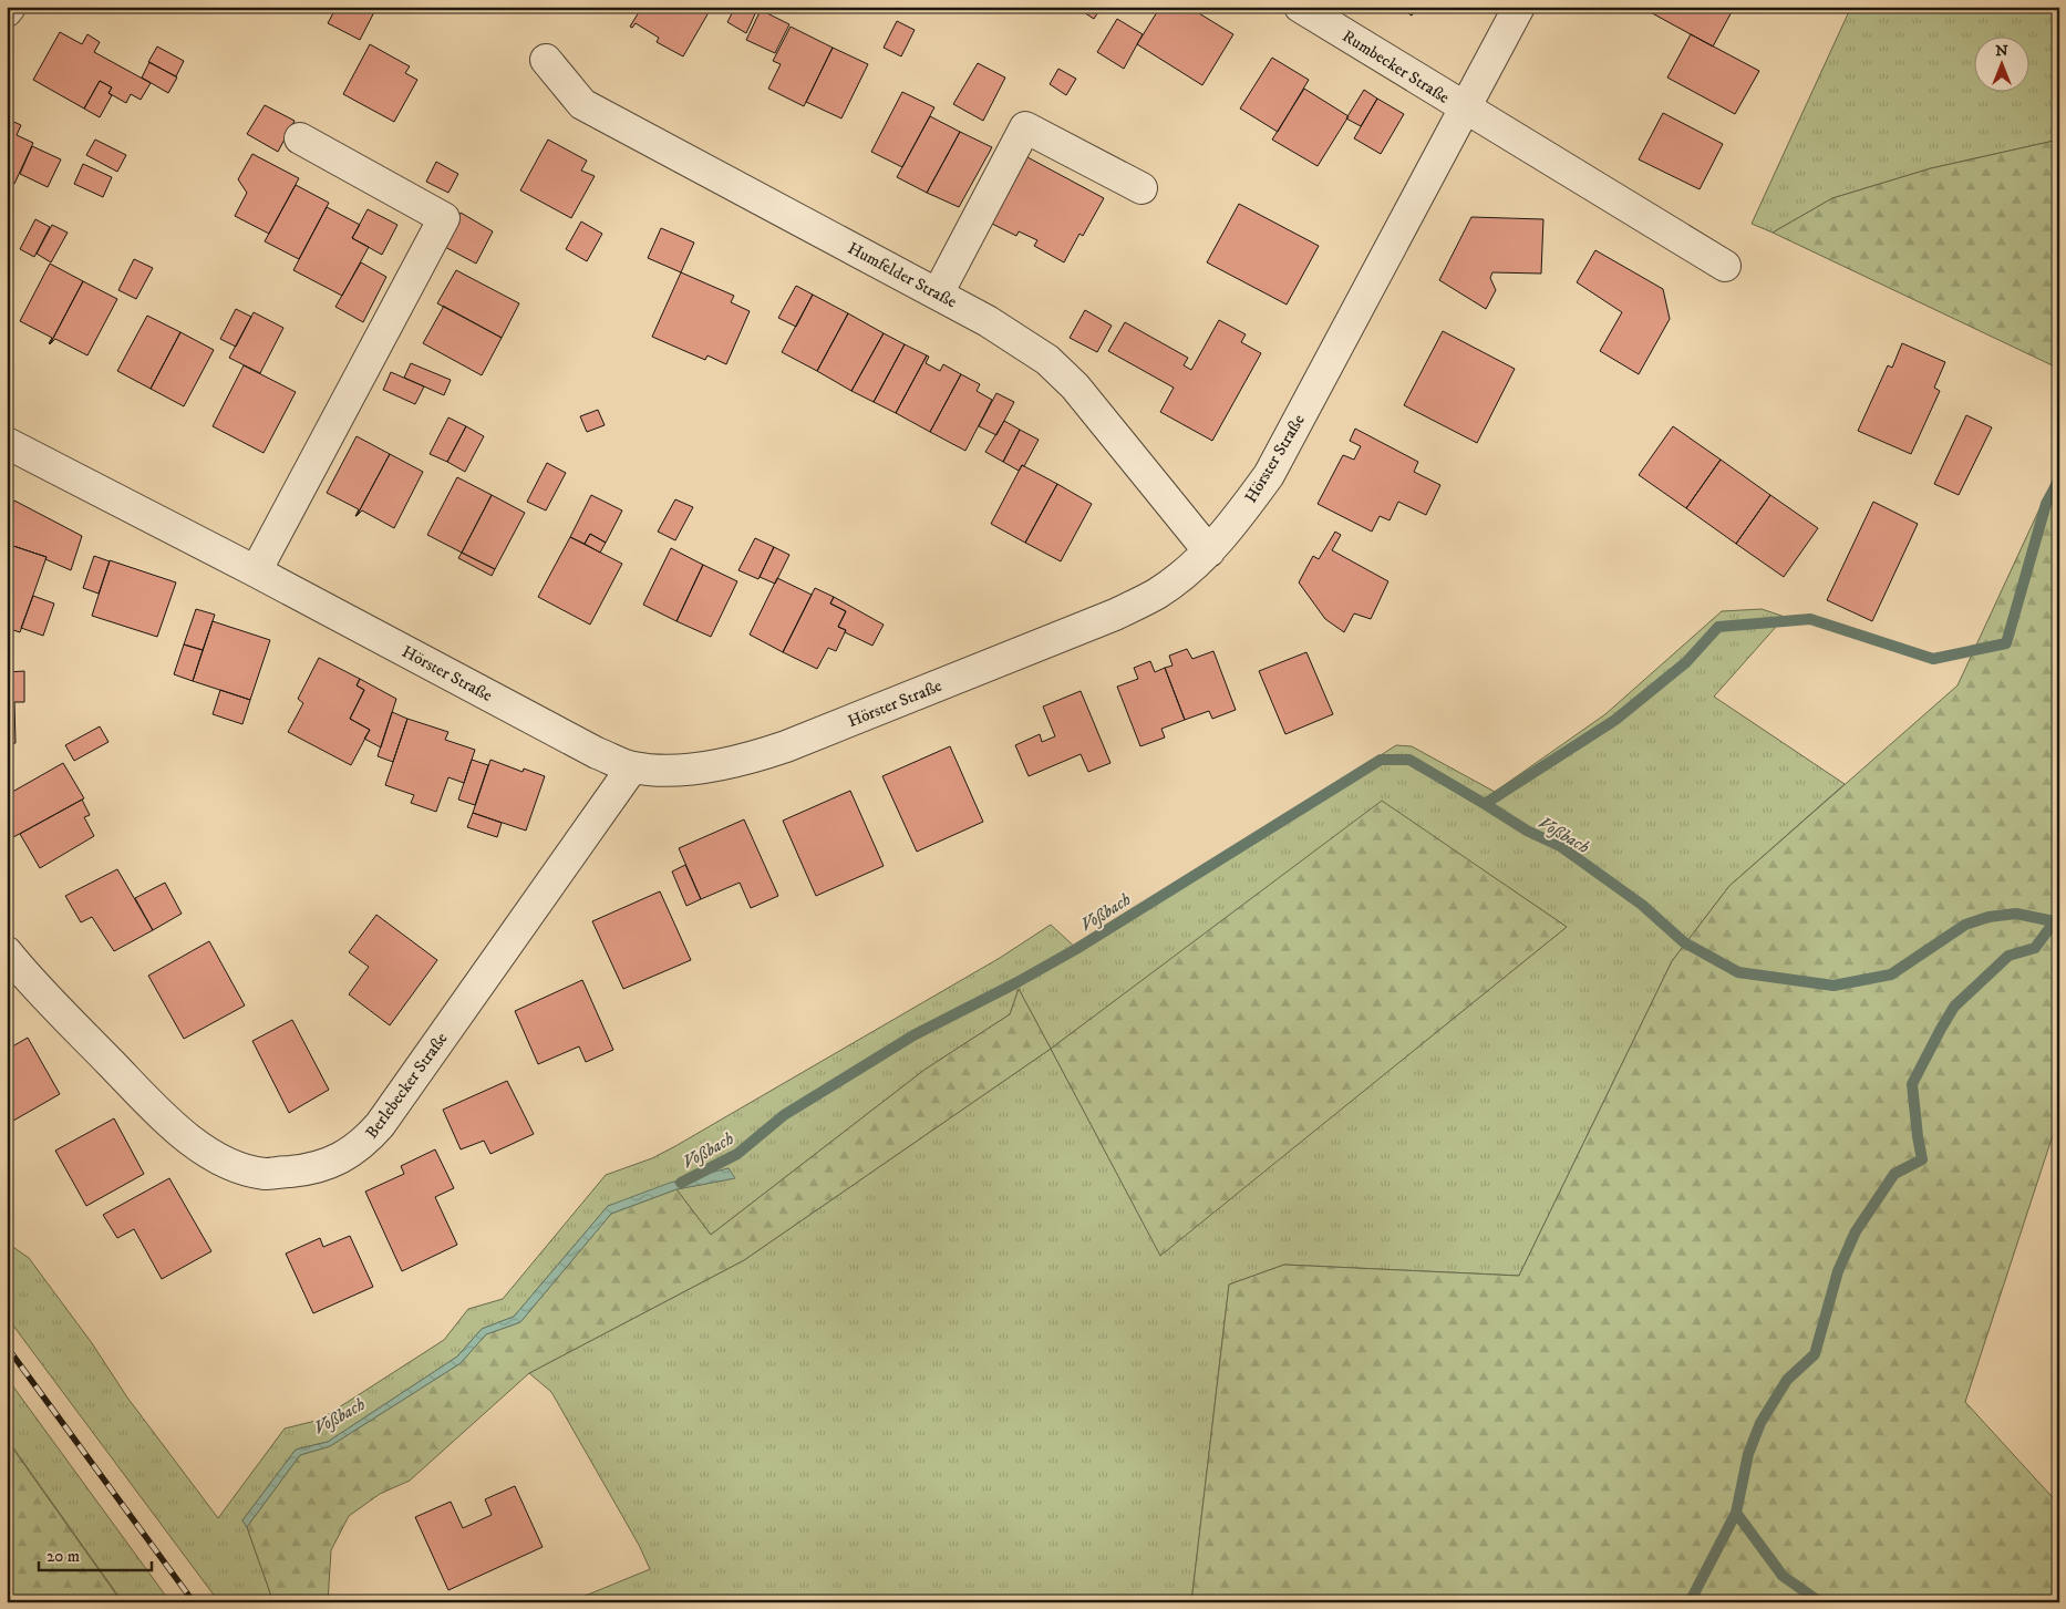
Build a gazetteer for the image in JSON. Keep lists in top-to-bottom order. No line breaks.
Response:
{"streets":{"street":["Rumbecker Straße","Humfelder Straße","Hörster Straße","Berlebecker Straße"]},"crossings":[["Rumbecker Straße","Hörster Straße"],["Humfelder Straße","Hörster Straße"],["Hörster Straße","Berlebecker Straße"]],"water":["Voßbach"],"scale_bar":"20 m","north":"top"}
